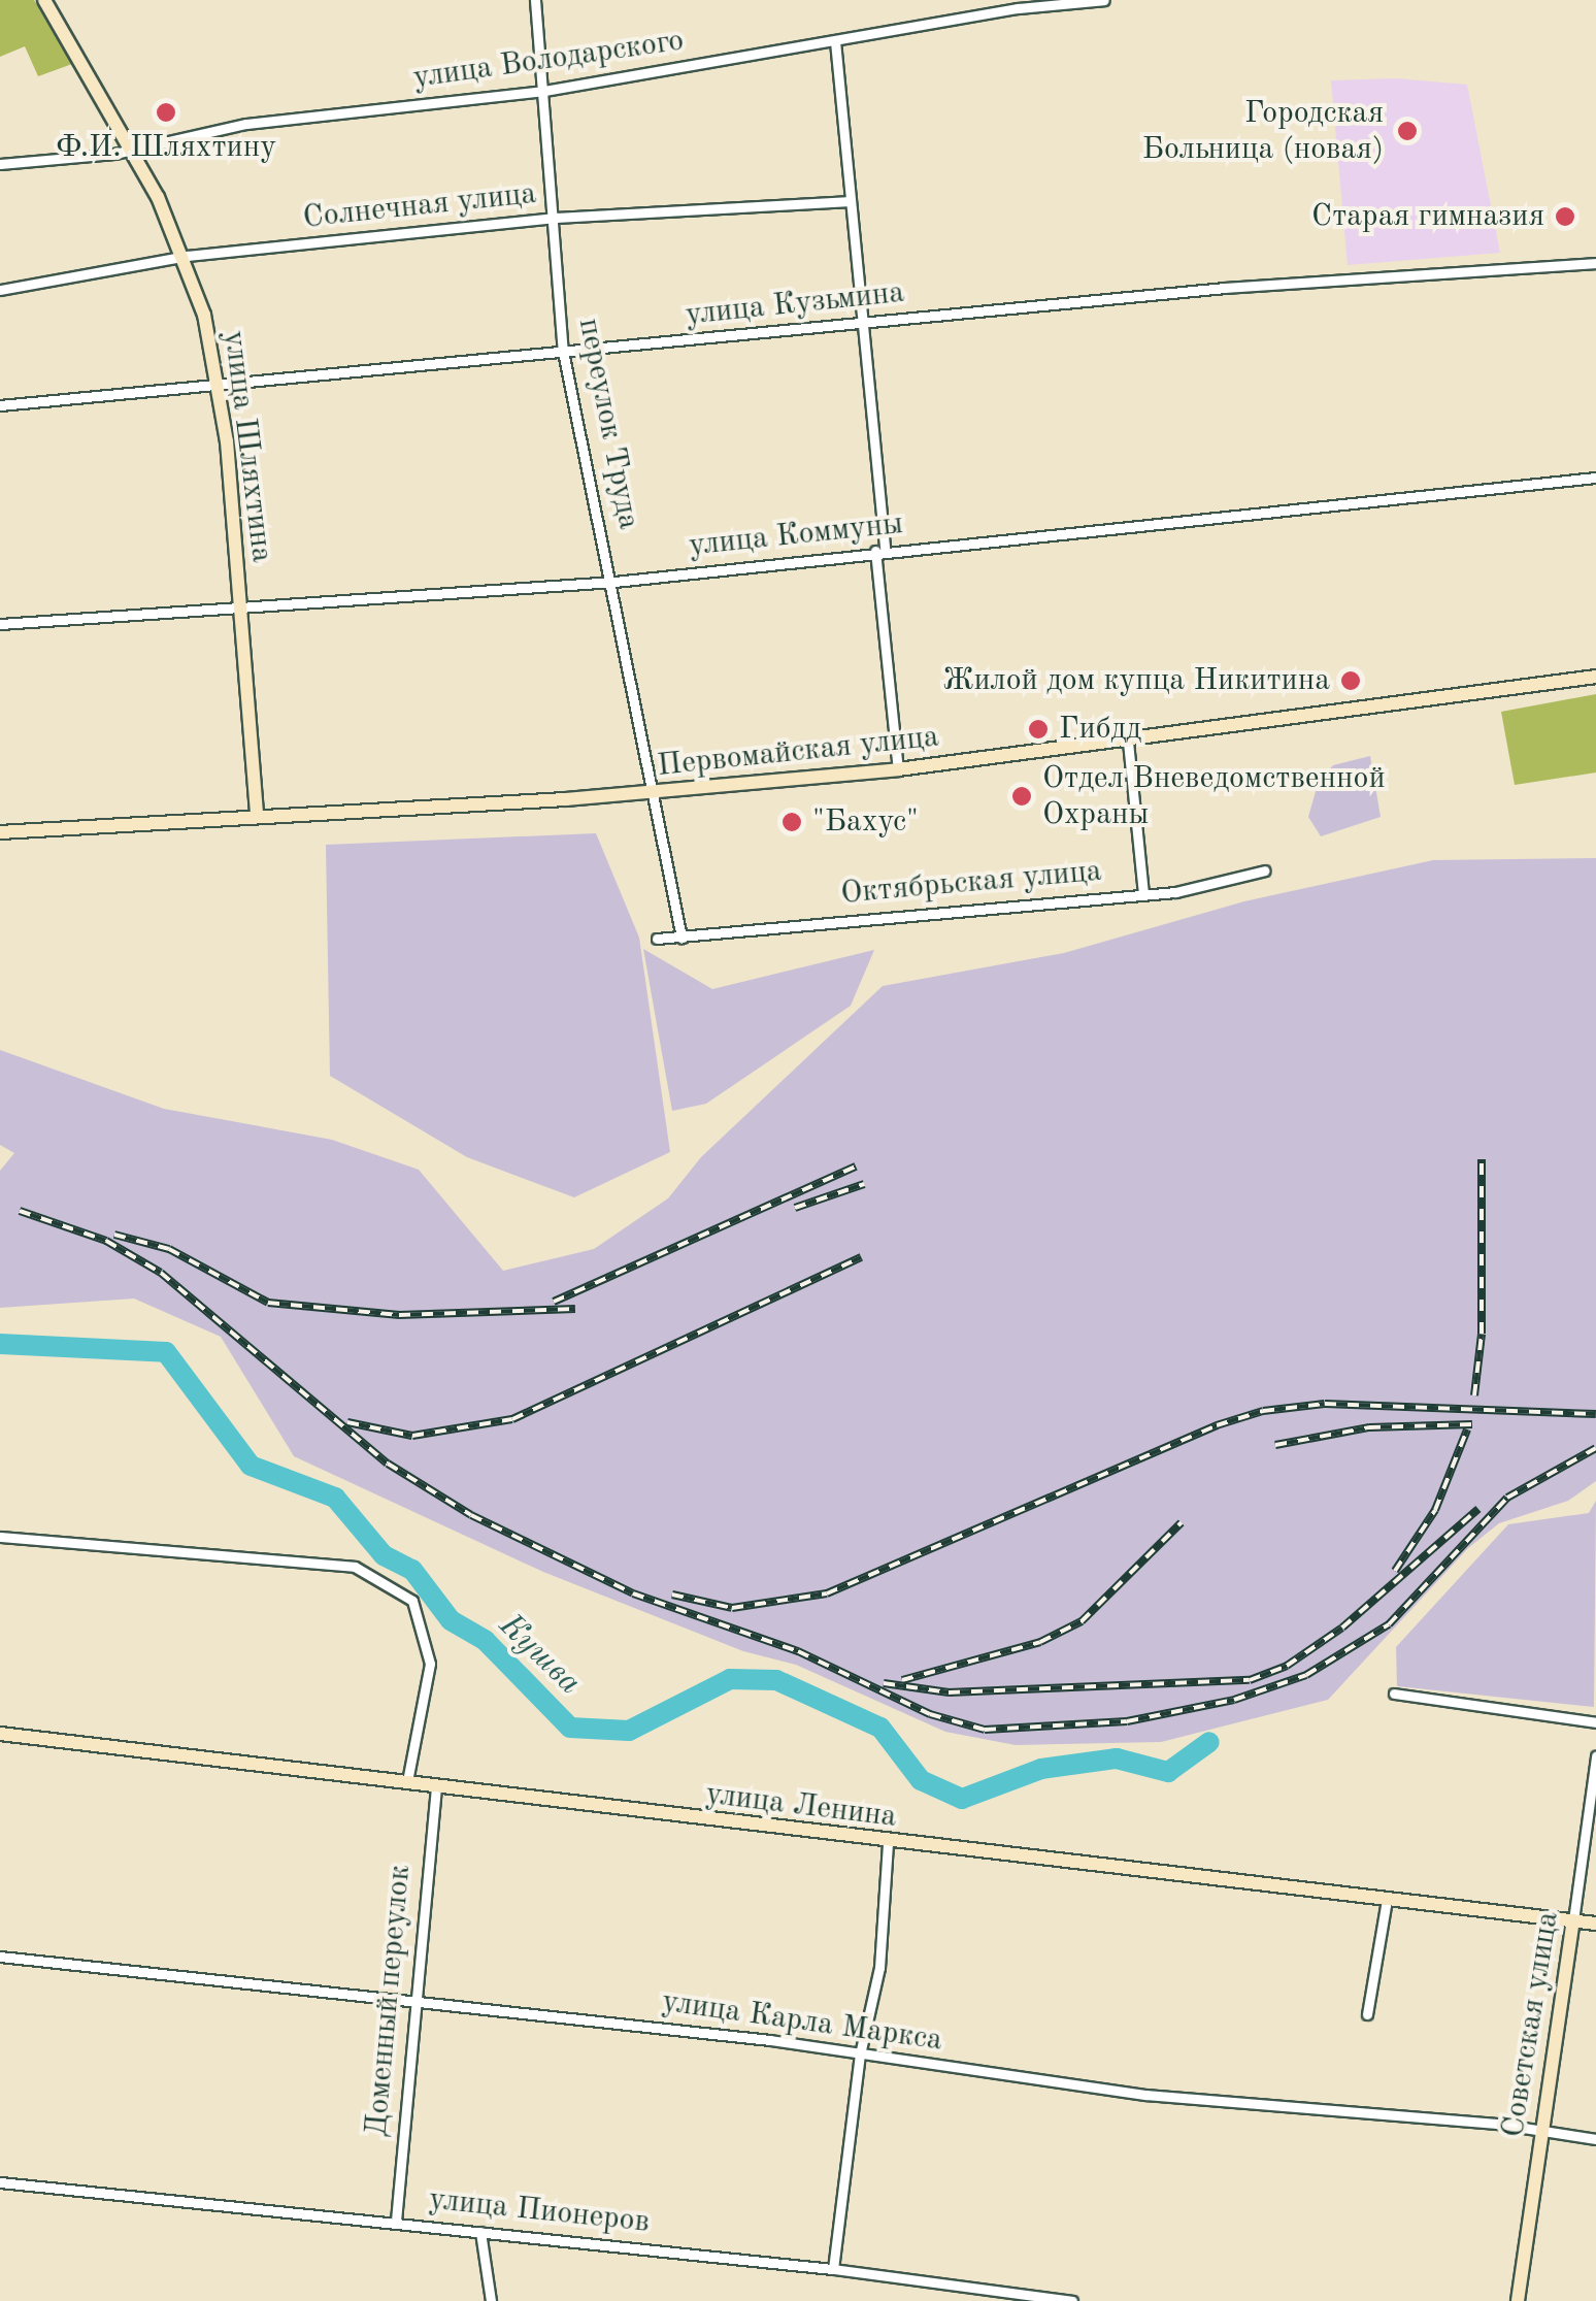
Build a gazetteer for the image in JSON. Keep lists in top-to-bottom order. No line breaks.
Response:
{"streets":{"main road":["улица Шляхтина","Первомайская улица","улица Ленина","Советская улица"],"street":["улица Володарского","Солнечная улица","улица Кузьмина","переулок Труда","улица Коммуны","Октябрьская улица","Доменный переулок","улица Карла Маркса","улица Пионеров"]},"crossings":[["улица Володарского","переулок Труда"],["улица Володарского","улица Шляхтина"],["Солнечная улица","переулок Труда"],["Солнечная улица","улица Шляхтина"],["улица Кузьмина","переулок Труда"],["улица Кузьмина","улица Шляхтина"],["переулок Труда","улица Коммуны"],["переулок Труда","Первомайская улица"],["переулок Труда","Октябрьская улица"],["улица Шляхтина","улица Коммуны"],["улица Шляхтина","Первомайская улица"],["улица Ленина","Доменный переулок"],["улица Ленина","Советская улица"],["Доменный переулок","улица Карла Маркса"],["Доменный переулок","улица Пионеров"],["улица Карла Маркса","Советская улица"]],"water":["Кушва"],"places":["Ф.И. Шляхтину","Городская Больница (новая)","Старая гимназия","Жилой дом купца Никитина","Гибдд","Отдел Вневедомственной Охраны","\"Бахус\""]}
